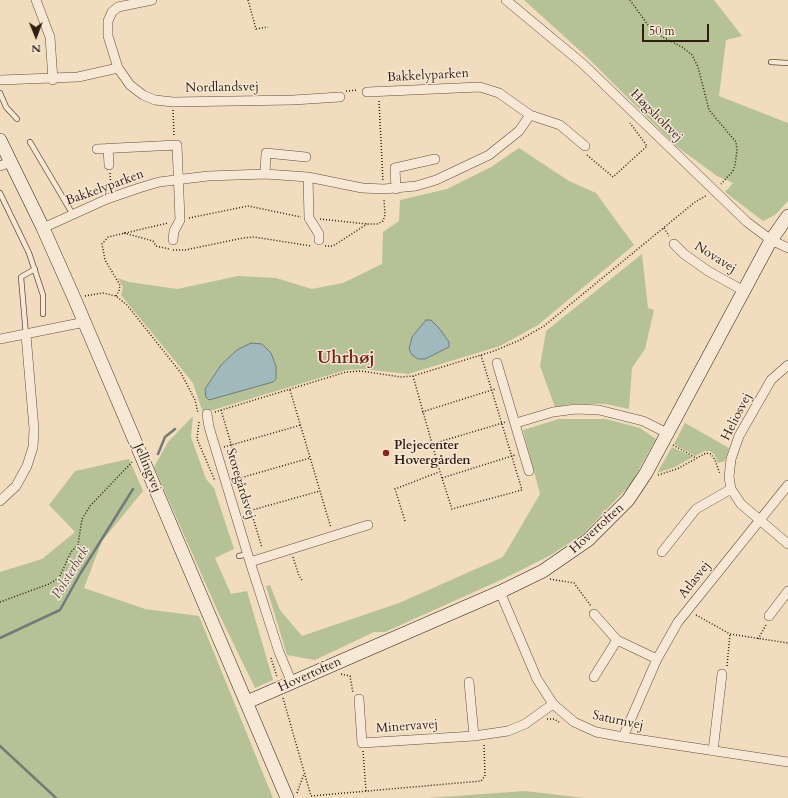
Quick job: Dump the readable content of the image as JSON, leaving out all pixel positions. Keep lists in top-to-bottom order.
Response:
{
  "streets": {
    "street": [
      "Bakkelyparken",
      "Nordlandsvej",
      "Høgsholtvej",
      "Novavej",
      "Heliosvej",
      "Jellingvej",
      "Storegårdsvej",
      "Hovertoften",
      "Atlasvej",
      "Saturnvej",
      "Minervavej"
    ]
  },
  "crossings": [
    ["Bakkelyparken", "Jellingvej"],
    ["Høgsholtvej", "Hovertoften"],
    ["Novavej", "Hovertoften"],
    ["Jellingvej", "Hovertoften"],
    ["Storegårdsvej", "Hovertoften"],
    ["Hovertoften", "Saturnvej"],
    ["Atlasvej", "Saturnvej"],
    ["Saturnvej", "Minervavej"]
  ],
  "districts": ["Uhrhøj"],
  "water": ["Polsterbæk"],
  "places": ["Plejecenter Hovergården"],
  "scale_bar": "50 m",
  "north": "bottom"
}
